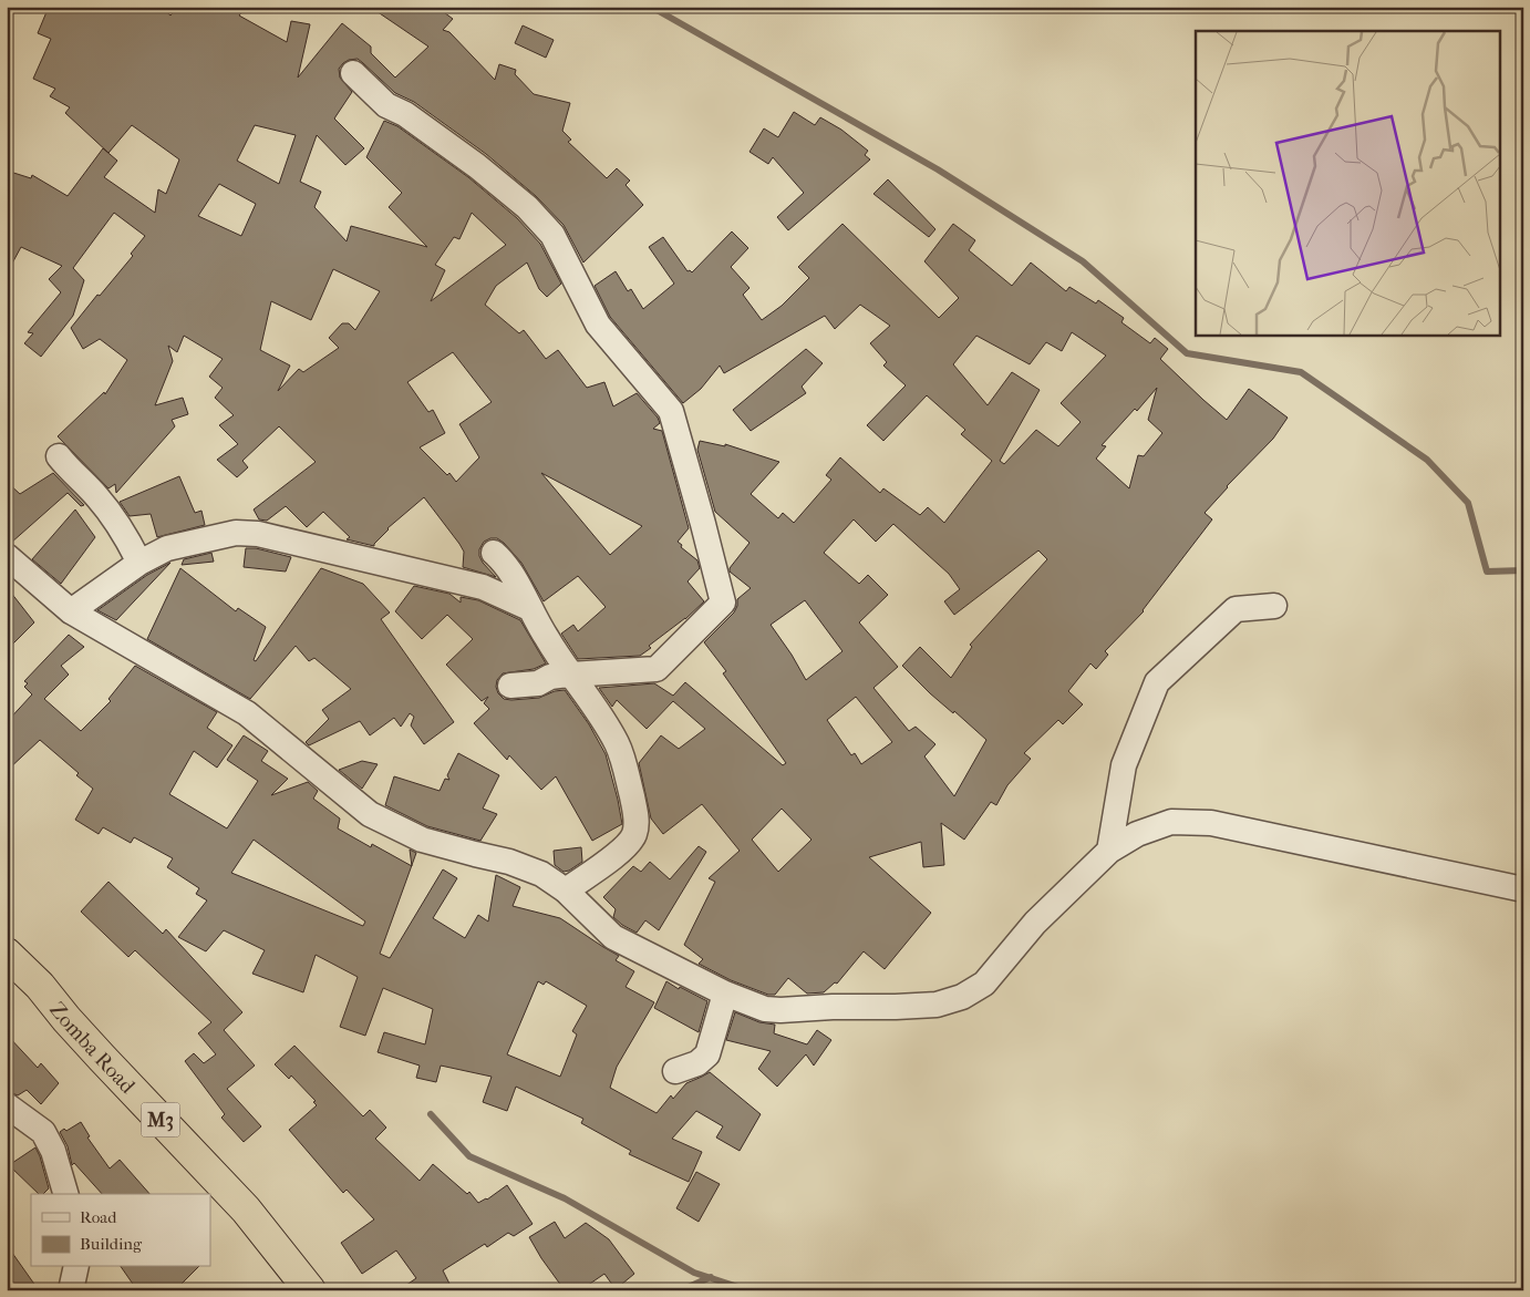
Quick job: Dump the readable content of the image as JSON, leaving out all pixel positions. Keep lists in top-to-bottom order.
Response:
{
  "streets": {
    "highway": ["Zomba Road", "M3"]
  },
  "legend": ["Road", "Building"]
}
